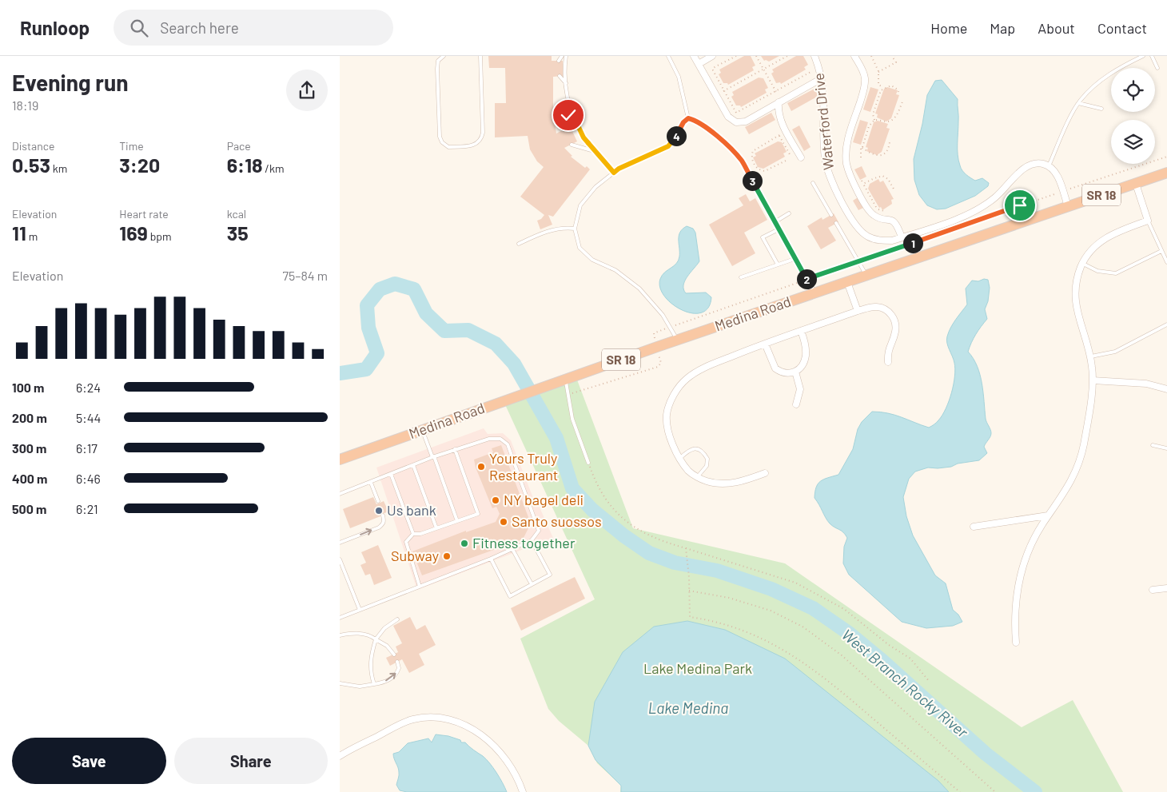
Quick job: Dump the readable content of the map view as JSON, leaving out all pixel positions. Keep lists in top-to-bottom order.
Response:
{
  "streets": {
    "highway": ["SR 18", "Medina Road"],
    "street": ["Waterford Drive"]
  },
  "water": ["West Branch Rocky River", "Lake Medina"],
  "parks": ["Lake Medina Park"],
  "places": [
    "Yours Truly Restaurant",
    "NY bagel deli",
    "Us bank",
    "Santo suossos",
    "Fitness together",
    "Subway"
  ],
  "page": {
    "header": "Runloop",
    "search": "Search here",
    "nav": [
      "Home",
      "Map",
      "About",
      "Contact"
    ],
    "heading": ["Evening run", "18:19"],
    "stats": [
      ["Distance", "0.53 km"],
      ["Time", "3:20"],
      ["Pace", "6:18 /km"],
      ["Elevation", "11 m"],
      ["Heart rate", "169 bpm"],
      ["kcal", "35"]
    ],
    "pins": [
      "4",
      "3",
      "1",
      "2"
    ],
    "chart": ["Elevation", "75–84 m"],
    "list": [
      {
        "name": "100 m",
        "note": "6:24"
      },
      {
        "name": "200 m",
        "note": "5:44"
      },
      {
        "name": "300 m",
        "note": "6:17"
      },
      {
        "name": "400 m",
        "note": "6:46"
      },
      {
        "name": "500 m",
        "note": "6:21"
      }
    ],
    "buttons": ["Save", "Share"]
  }
}
